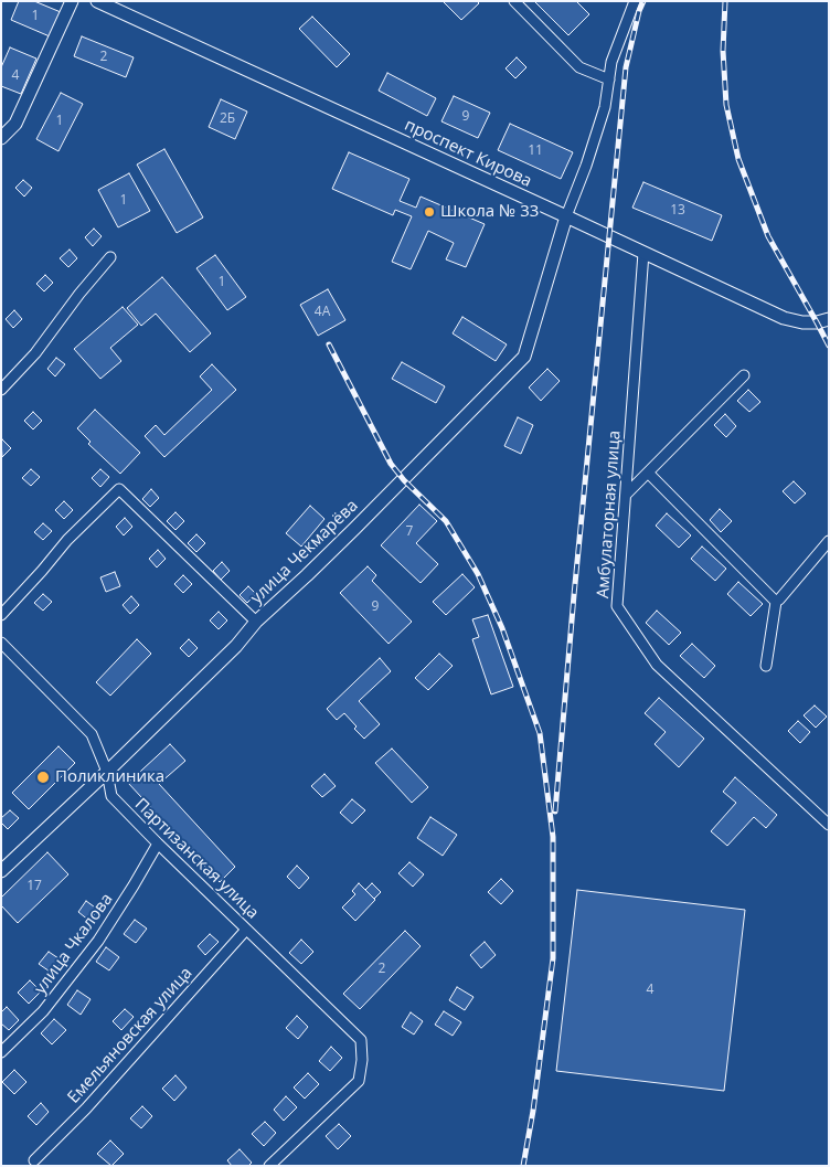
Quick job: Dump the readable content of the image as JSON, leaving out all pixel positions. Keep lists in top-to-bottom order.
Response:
{
  "streets": {
    "street": [
      "проспект Кирова",
      "Амбулаторная улица",
      "улица Чекмарёва",
      "Партизанская улица",
      "улица Чкалова",
      "Емельяновская улица"
    ]
  },
  "crossings": [
    ["проспект Кирова", "Амбулаторная улица"],
    ["проспект Кирова", "улица Чекмарёва"],
    ["улица Чекмарёва", "Партизанская улица"],
    ["Партизанская улица", "улица Чкалова"],
    ["Партизанская улица", "Емельяновская улица"]
  ],
  "places": ["Школа № 33", "Поликлиника"],
  "house_numbers": [
    "1",
    "2",
    "4",
    "9",
    "2Б",
    "1",
    "11",
    "1",
    "13",
    "1",
    "4А",
    "7",
    "9",
    "17",
    "2",
    "4"
  ]
}
